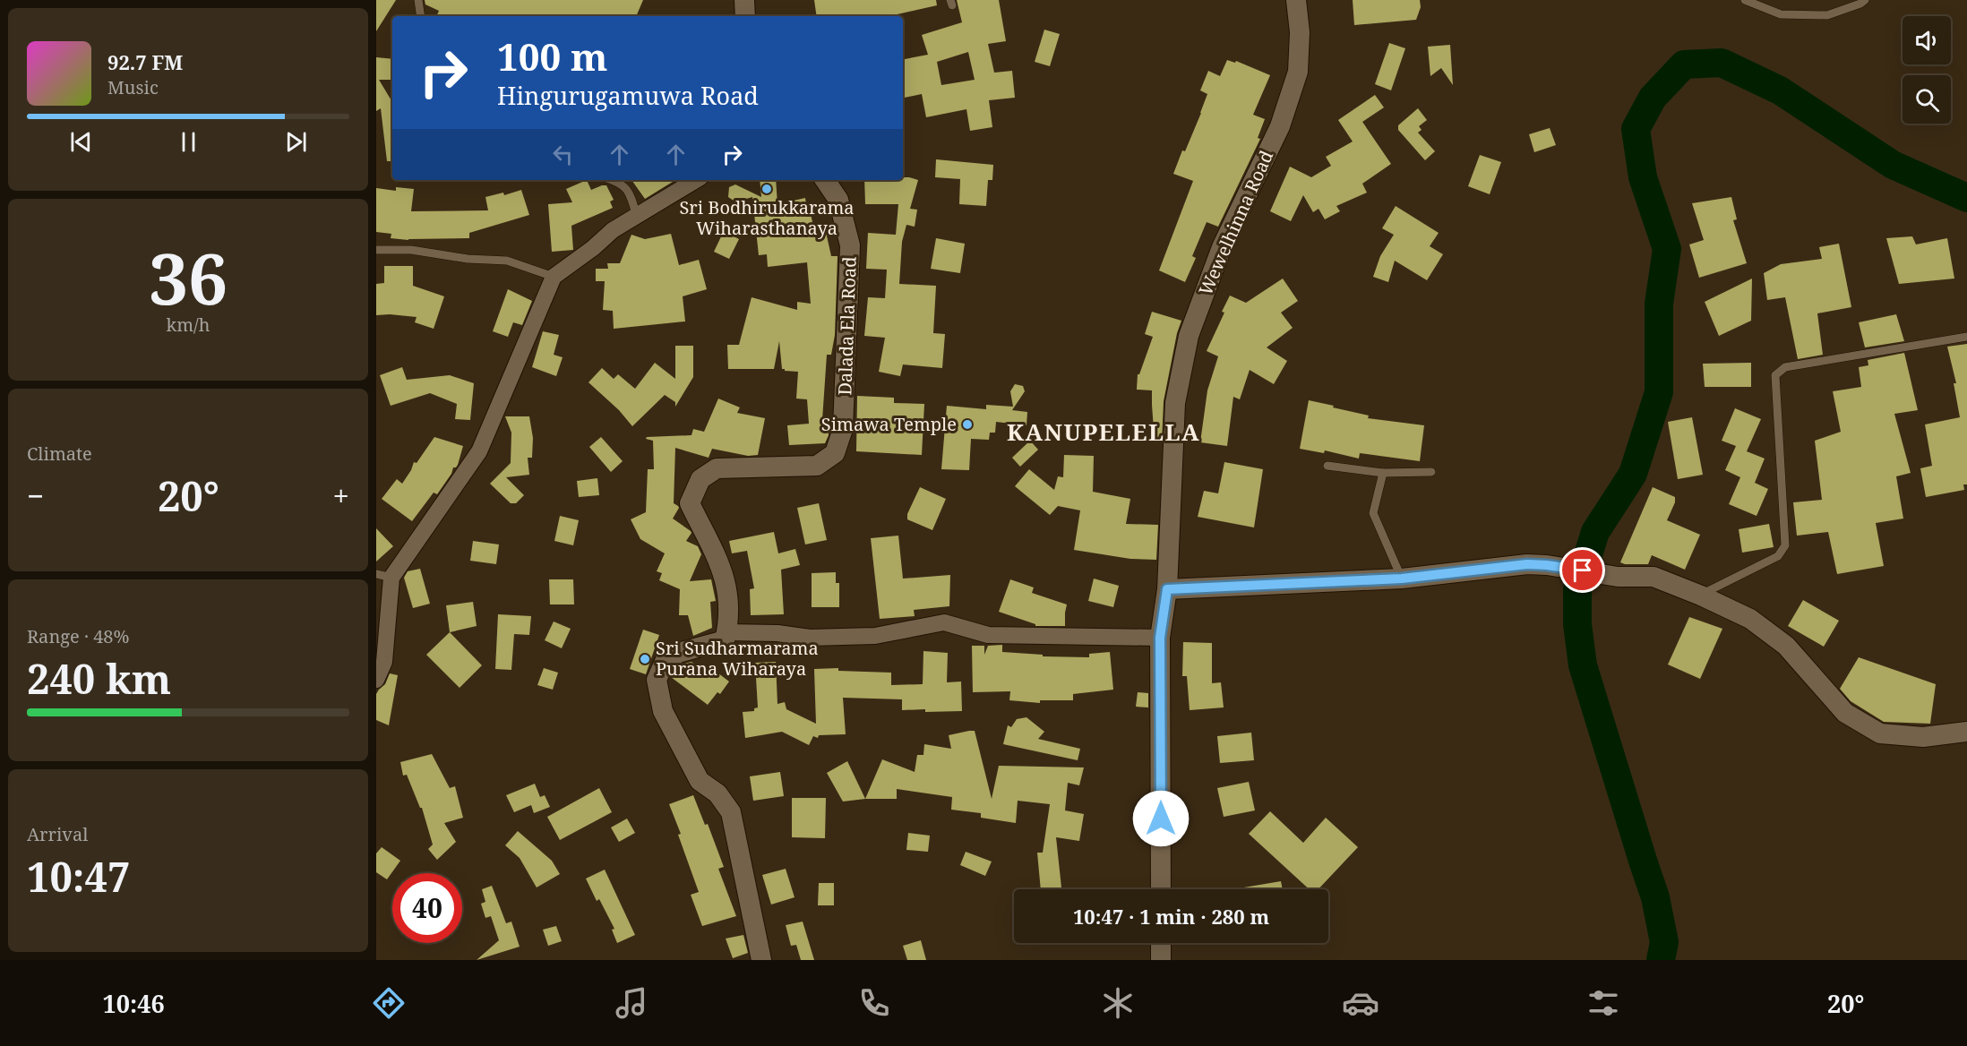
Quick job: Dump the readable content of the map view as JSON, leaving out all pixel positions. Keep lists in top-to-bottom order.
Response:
{
  "streets": {
    "street": ["Wewelhinna Road", "Dalada Ela Road"]
  },
  "districts": ["KANUPELELLA"],
  "places": ["Sri Bodhirukkarama Wiharasthanaya", "Simawa Temple", "Sri Sudharmarama Purana Wiharaya"],
  "page": {
    "turn": ["100 m", "Hingurugamuwa Road"],
    "song": ["92.7 FM", "Music"],
    "tile": [
      ["36", "km/h"],
      "Climate",
      ["Range · 48%", "240 km"],
      ["Arrival", "10:47"]
    ],
    "heat": ["−", "20°", "+"],
    "limit": "40",
    "trip": "10:47 · 1 min · 280 m",
    "tabs": ["10:46", "20°"]
  }
}
